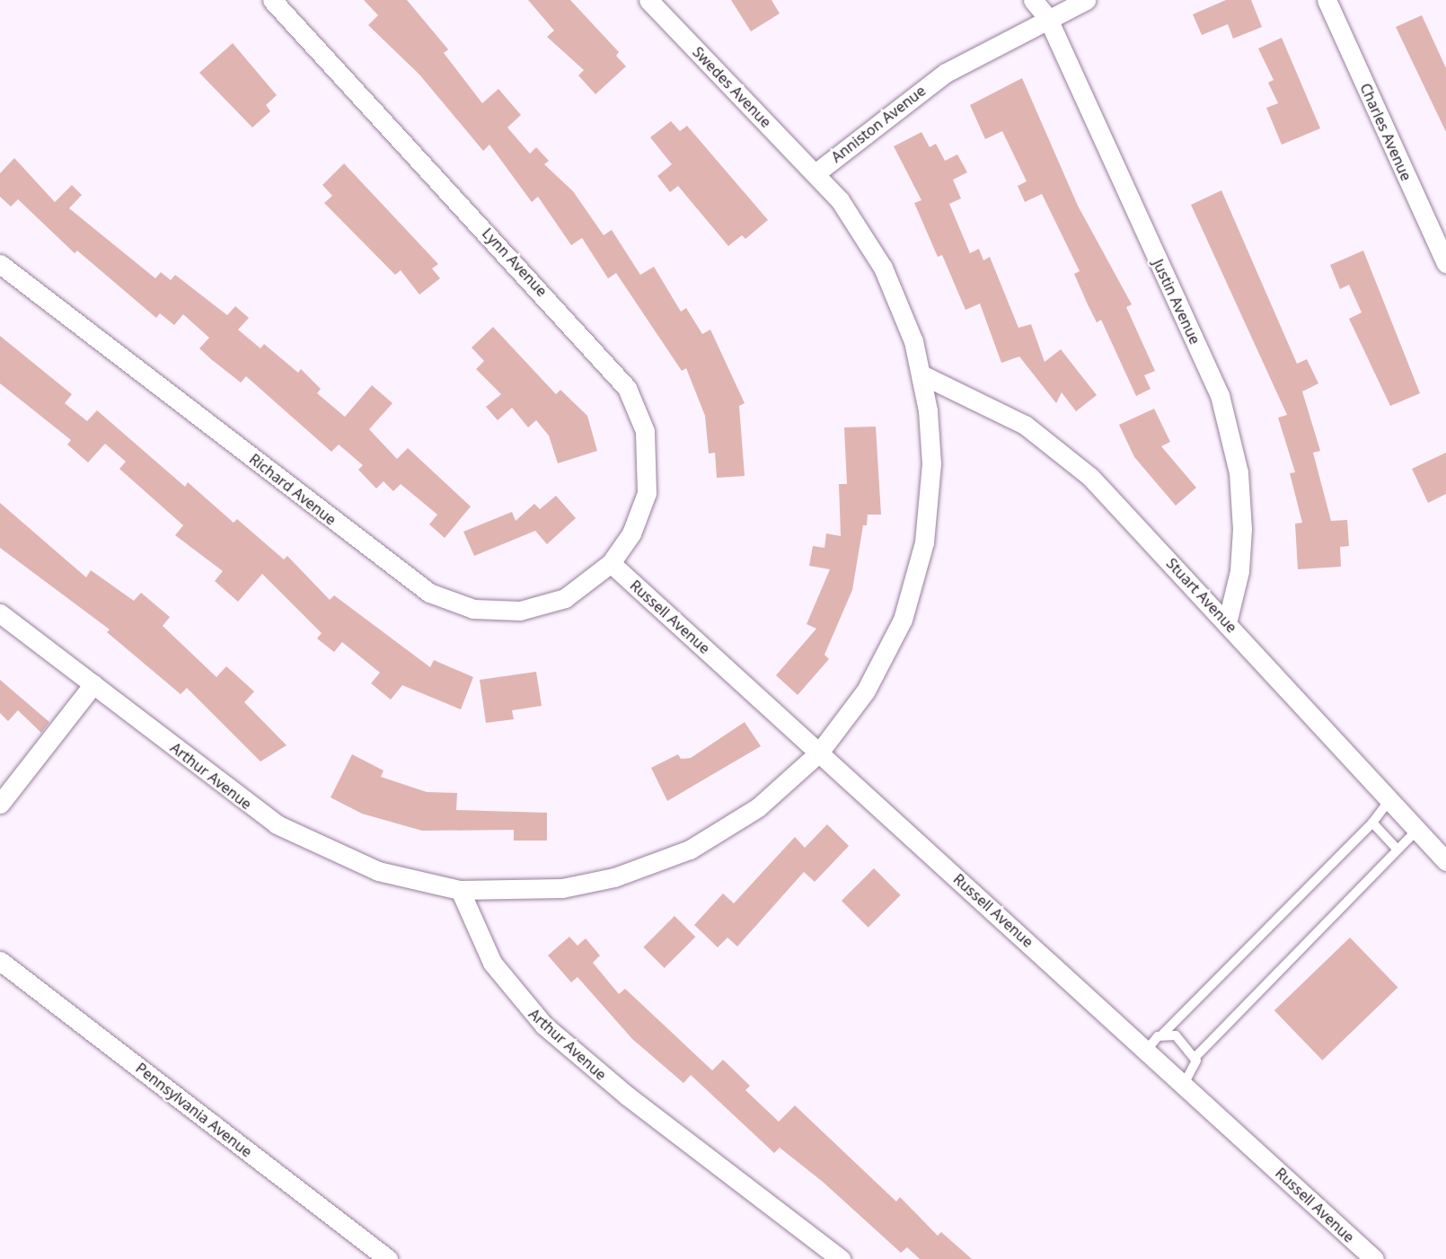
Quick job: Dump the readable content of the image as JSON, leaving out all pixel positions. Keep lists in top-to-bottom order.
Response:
{
  "streets": {
    "street": [
      "Swedes Avenue",
      "Anniston Avenue",
      "Charles Avenue",
      "Lynn Avenue",
      "Justin Avenue",
      "Richard Avenue",
      "Stuart Avenue",
      "Russell Avenue",
      "Arthur Avenue",
      "Pennsylvania Avenue"
    ]
  },
  "crossings": [
    ["Swedes Avenue", "Anniston Avenue"],
    ["Anniston Avenue", "Justin Avenue"],
    ["Lynn Avenue", "Richard Avenue"],
    ["Lynn Avenue", "Russell Avenue"],
    ["Justin Avenue", "Stuart Avenue"],
    ["Richard Avenue", "Russell Avenue"]
  ]
}
